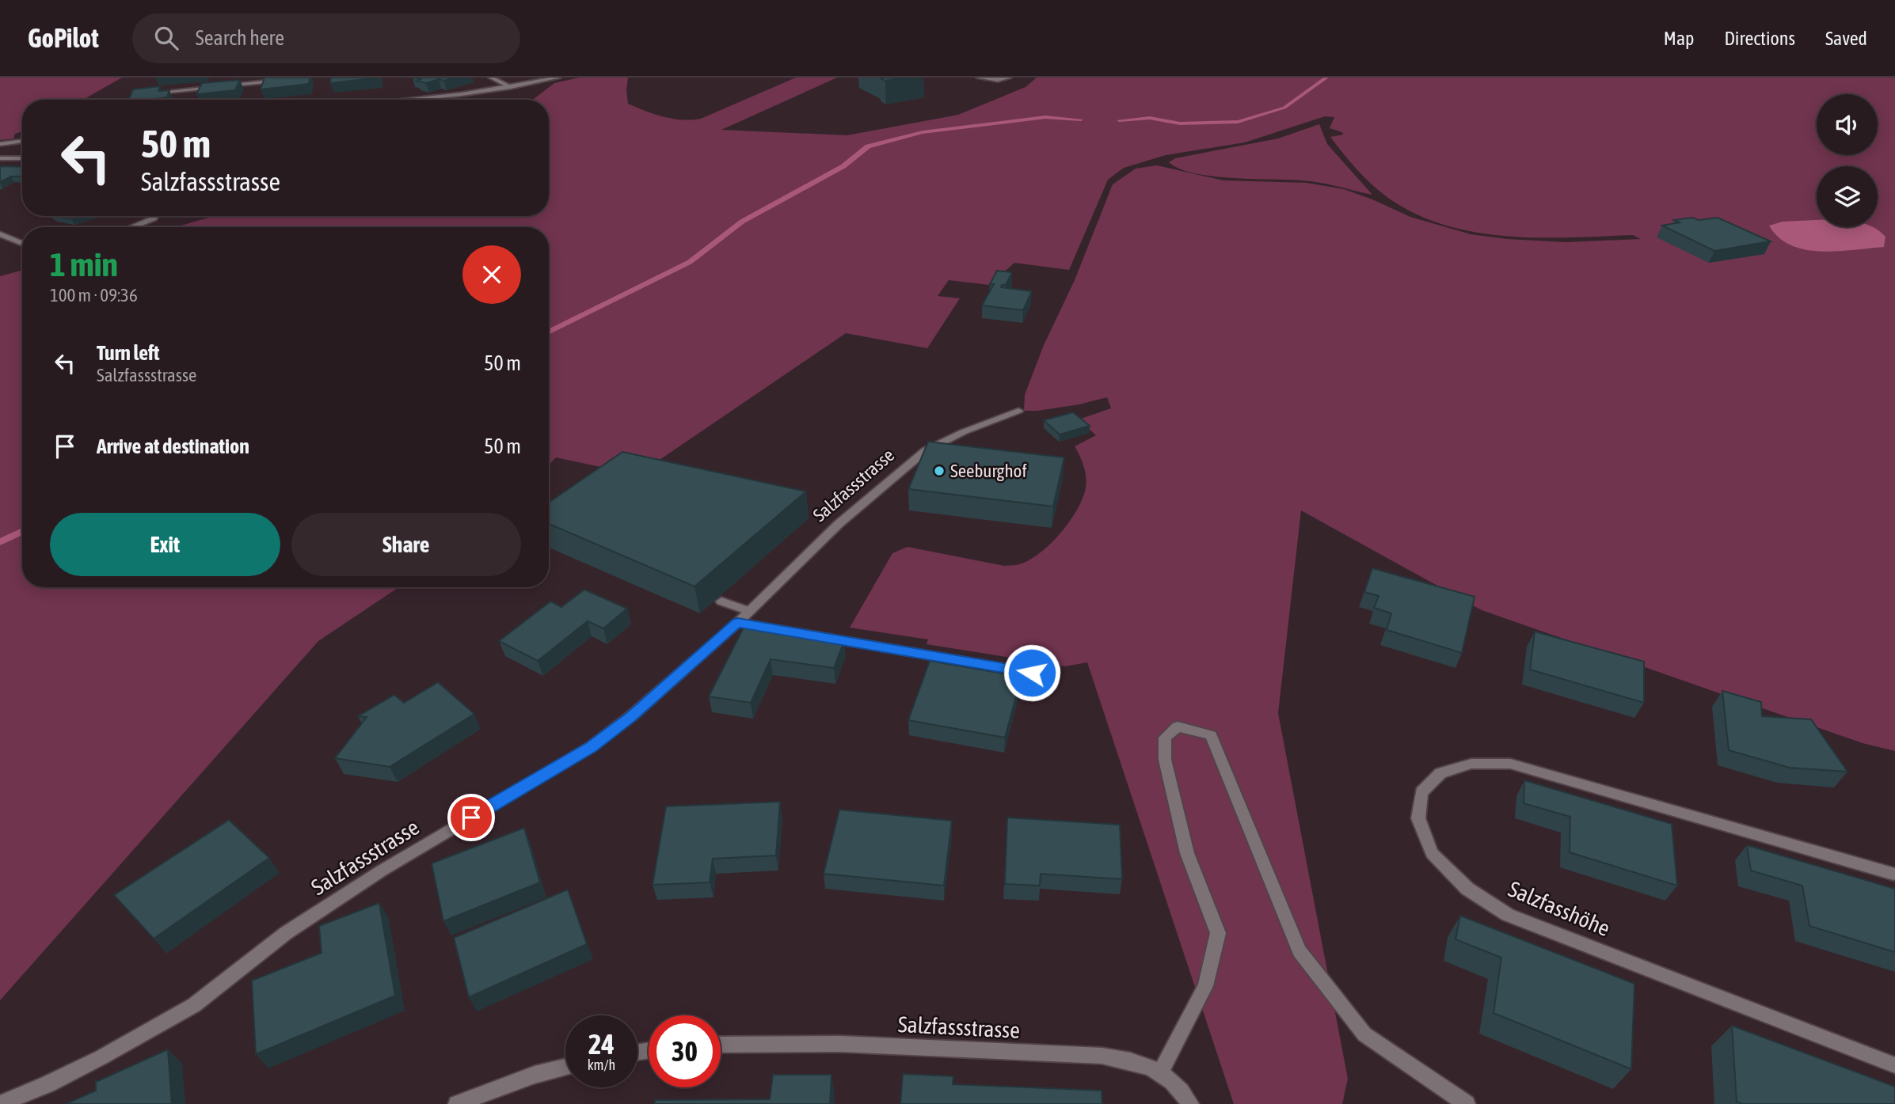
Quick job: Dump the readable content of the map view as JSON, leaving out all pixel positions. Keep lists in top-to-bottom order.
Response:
{
  "streets": {
    "street": ["Salzfassstrasse", "Salzfasshöhe"]
  },
  "places": ["Seeburghof"],
  "page": {
    "header": "GoPilot",
    "search": "Search here",
    "nav": ["Map", "Directions", "Saved"],
    "turn": ["50 m", "Salzfassstrasse"],
    "heading": ["1 min", "100 m · 09:36"],
    "list": [
      {
        "name": "Turn left",
        "note": "Salzfassstrasse",
        "value": "50 m"
      },
      {
        "name": "Arrive at destination",
        "value": "50 m"
      }
    ],
    "buttons": ["Exit", "Share"],
    "speed": "24 km/h",
    "limit": "30"
  }
}
